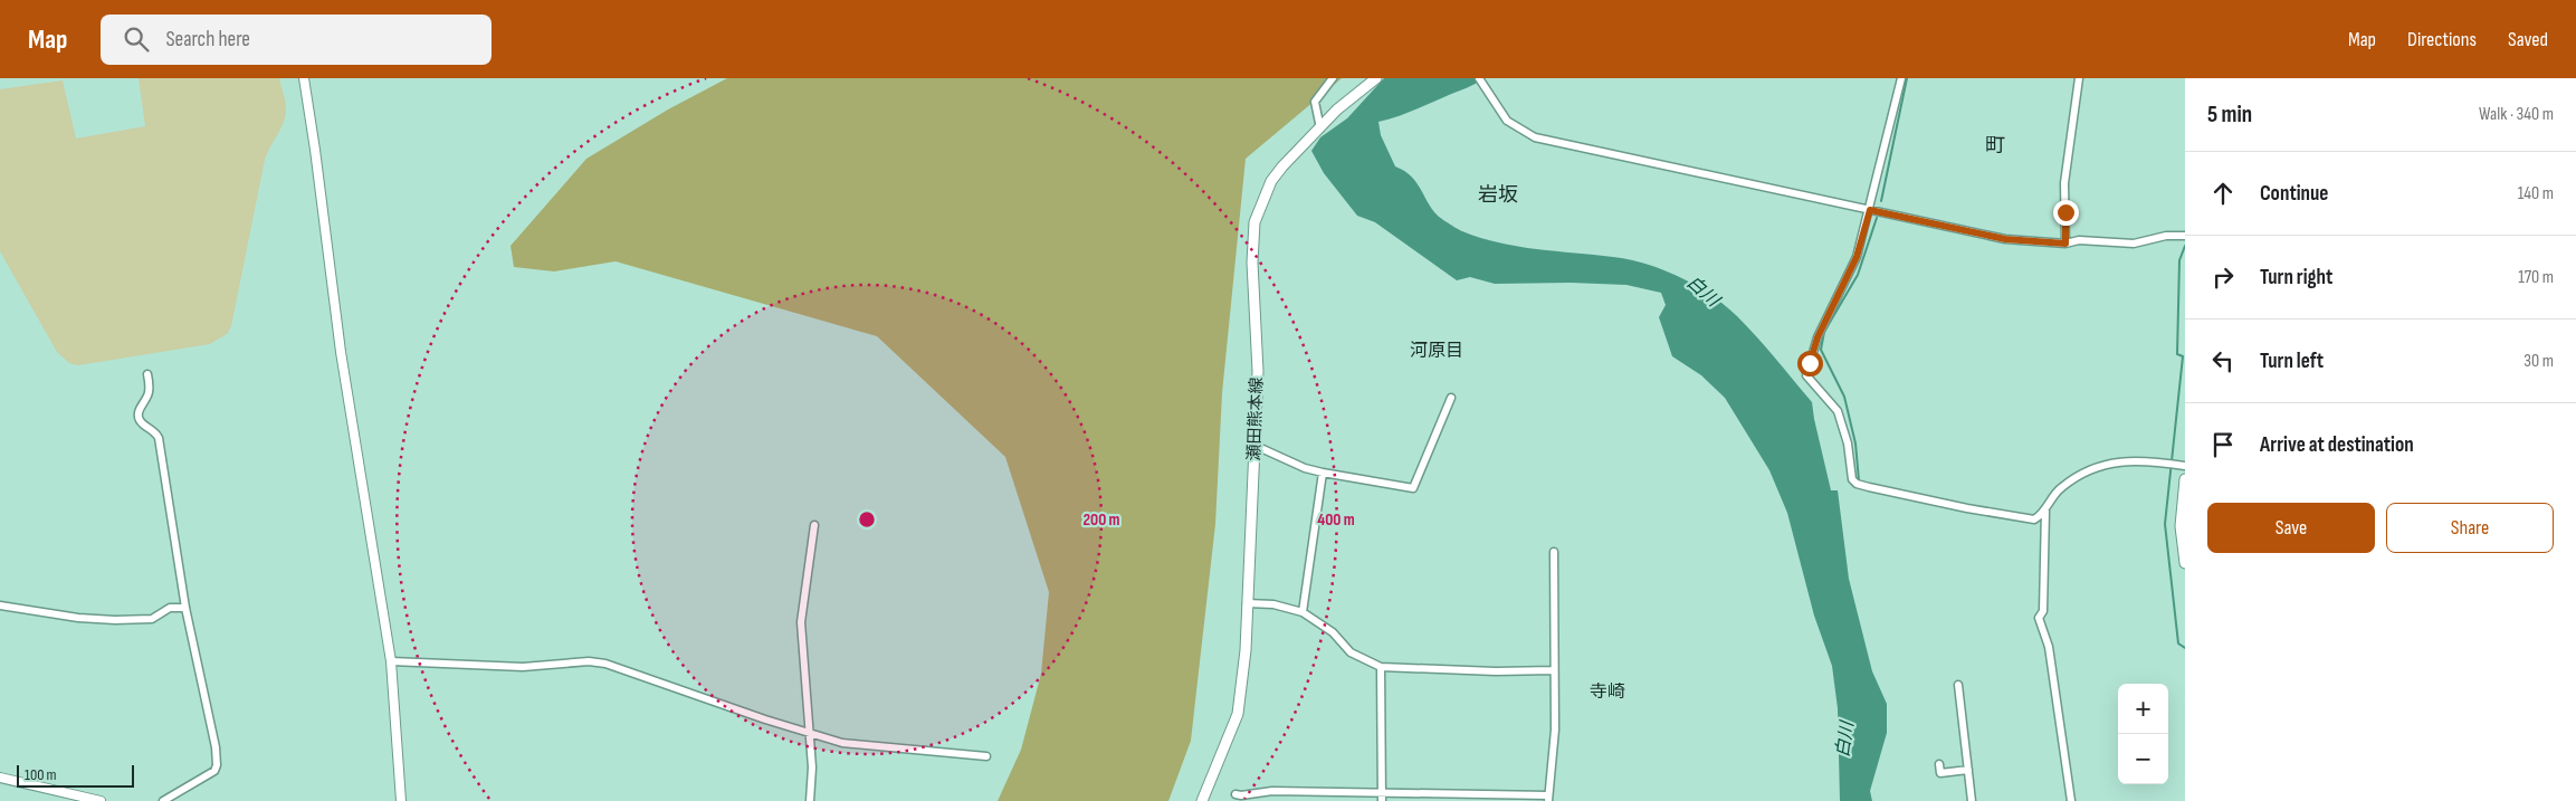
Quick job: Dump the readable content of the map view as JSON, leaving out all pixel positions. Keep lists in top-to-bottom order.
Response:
{
  "streets": {
    "main road": ["瀬田熊本線"]
  },
  "districts": [
    "町",
    "岩坂",
    "河原目",
    "寺崎"
  ],
  "water": ["白川"],
  "scale_bar": "100 m",
  "page": {
    "header": "Map",
    "search": "Search here",
    "nav": ["Map", "Directions", "Saved"],
    "heading": ["5 min", "Walk · 340 m"],
    "list": [
      ["Continue", "140 m"],
      ["Turn right", "170 m"],
      ["Turn left", "30 m"],
      "Arrive at destination"
    ],
    "buttons": ["Save", "Share"],
    "map_buttons": ["+", "−"],
    "scale": "100 m"
  },
  "rings": ["200 m", "400 m"]
}
